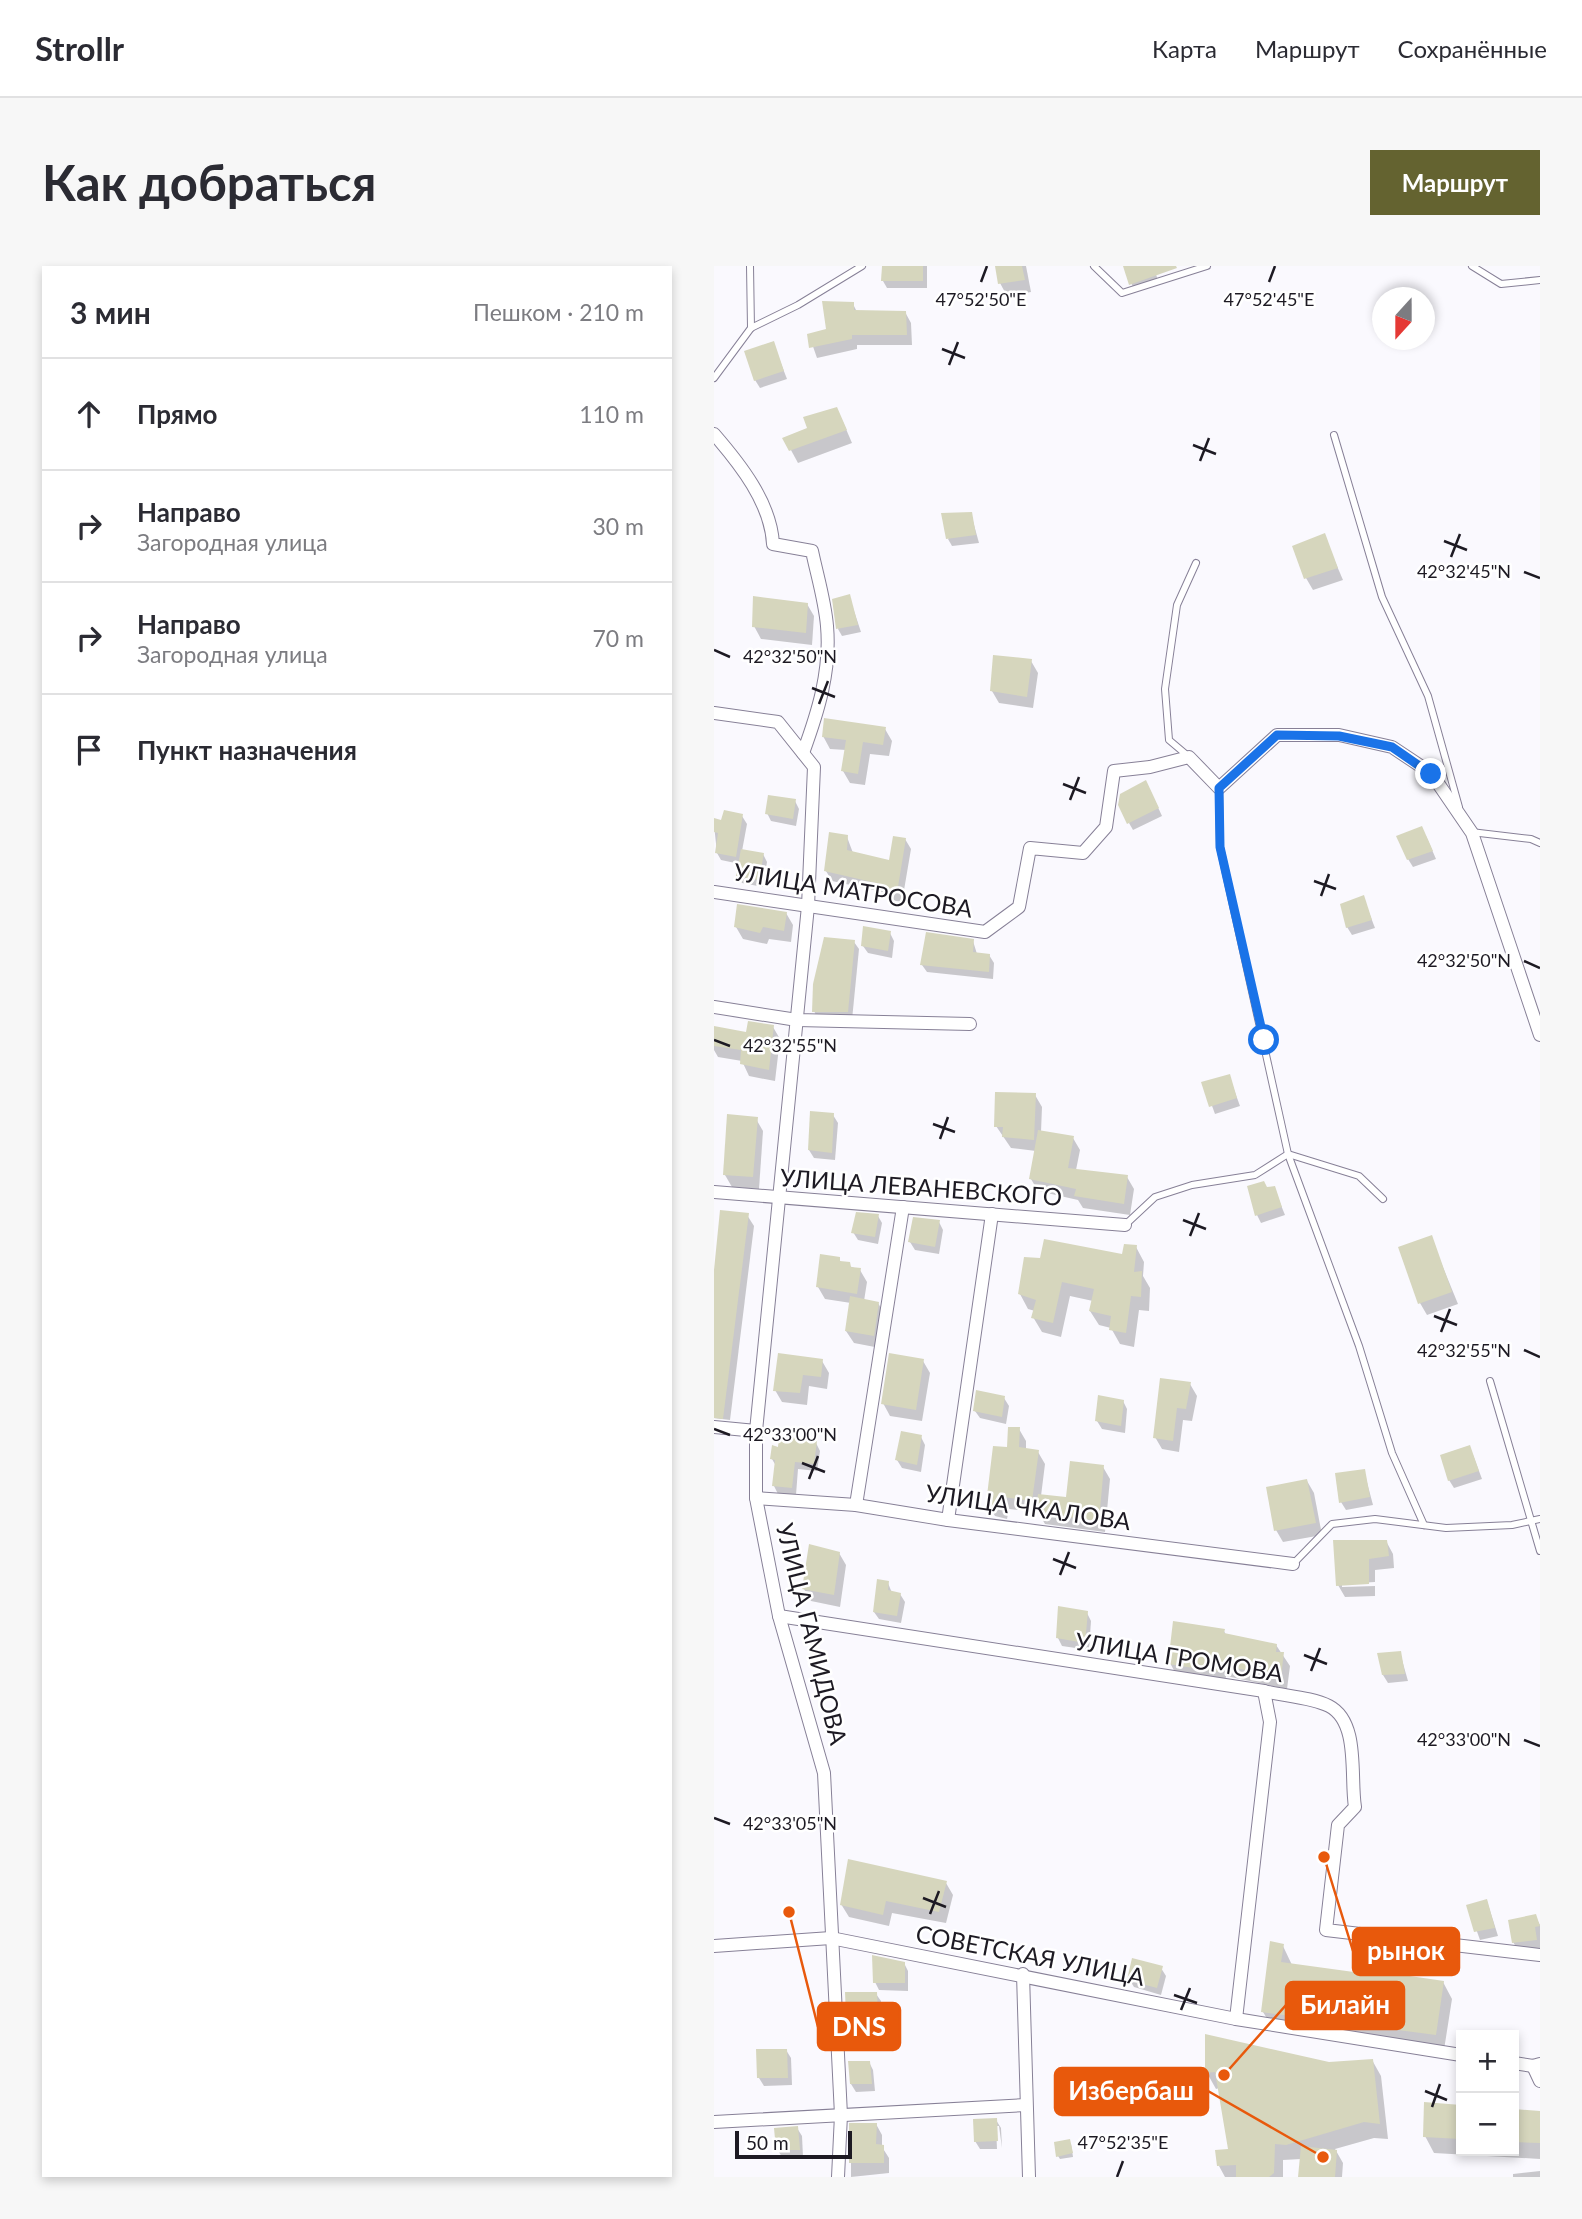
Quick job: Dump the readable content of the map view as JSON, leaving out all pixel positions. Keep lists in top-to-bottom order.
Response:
{
  "streets": {
    "street": [
      "УЛИЦА МАТРОСОВА",
      "УЛИЦА ЛЕВАНЕВСКОГО",
      "УЛИЦА ЧКАЛОВА",
      "УЛИЦА ГАМИДОВА",
      "УЛИЦА ГРОМОВА",
      "СОВЕТСКАЯ УЛИЦА"
    ]
  },
  "crossings": [
    ["УЛИЦА МАТРОСОВА", "УЛИЦА ГАМИДОВА"],
    ["УЛИЦА ЛЕВАНЕВСКОГО", "УЛИЦА ГАМИДОВА"],
    ["УЛИЦА ЧКАЛОВА", "УЛИЦА ГАМИДОВА"],
    ["УЛИЦА ГАМИДОВА", "УЛИЦА ГРОМОВА"],
    ["УЛИЦА ГАМИДОВА", "СОВЕТСКАЯ УЛИЦА"]
  ],
  "places": [
    "рынок",
    "DNS",
    "Билайн",
    "Избербаш"
  ],
  "scale_bar": "50 m",
  "north": "bottom",
  "page": {
    "header": "Strollr",
    "nav": ["Карта", "Маршрут", "Сохранённые"],
    "buttons": "Маршрут",
    "title": "Как добраться",
    "heading": ["3 мин", "Пешком · 210 m"],
    "list": [
      ["Прямо", "110 m"],
      ["Направо", "Загородная улица", "30 m"],
      ["Направо", "Загородная улица", "70 m"],
      "Пункт назначения"
    ],
    "map_buttons": ["+", "−"],
    "scale": "50 m"
  },
  "coordinates": [
    "47°52'50\"E",
    "47°52'45\"E",
    "42°32'45\"N",
    "42°32'50\"N",
    "42°32'55\"N",
    "42°33'00\"N",
    "42°33'05\"N",
    "47°52'35\"E"
  ]
}
